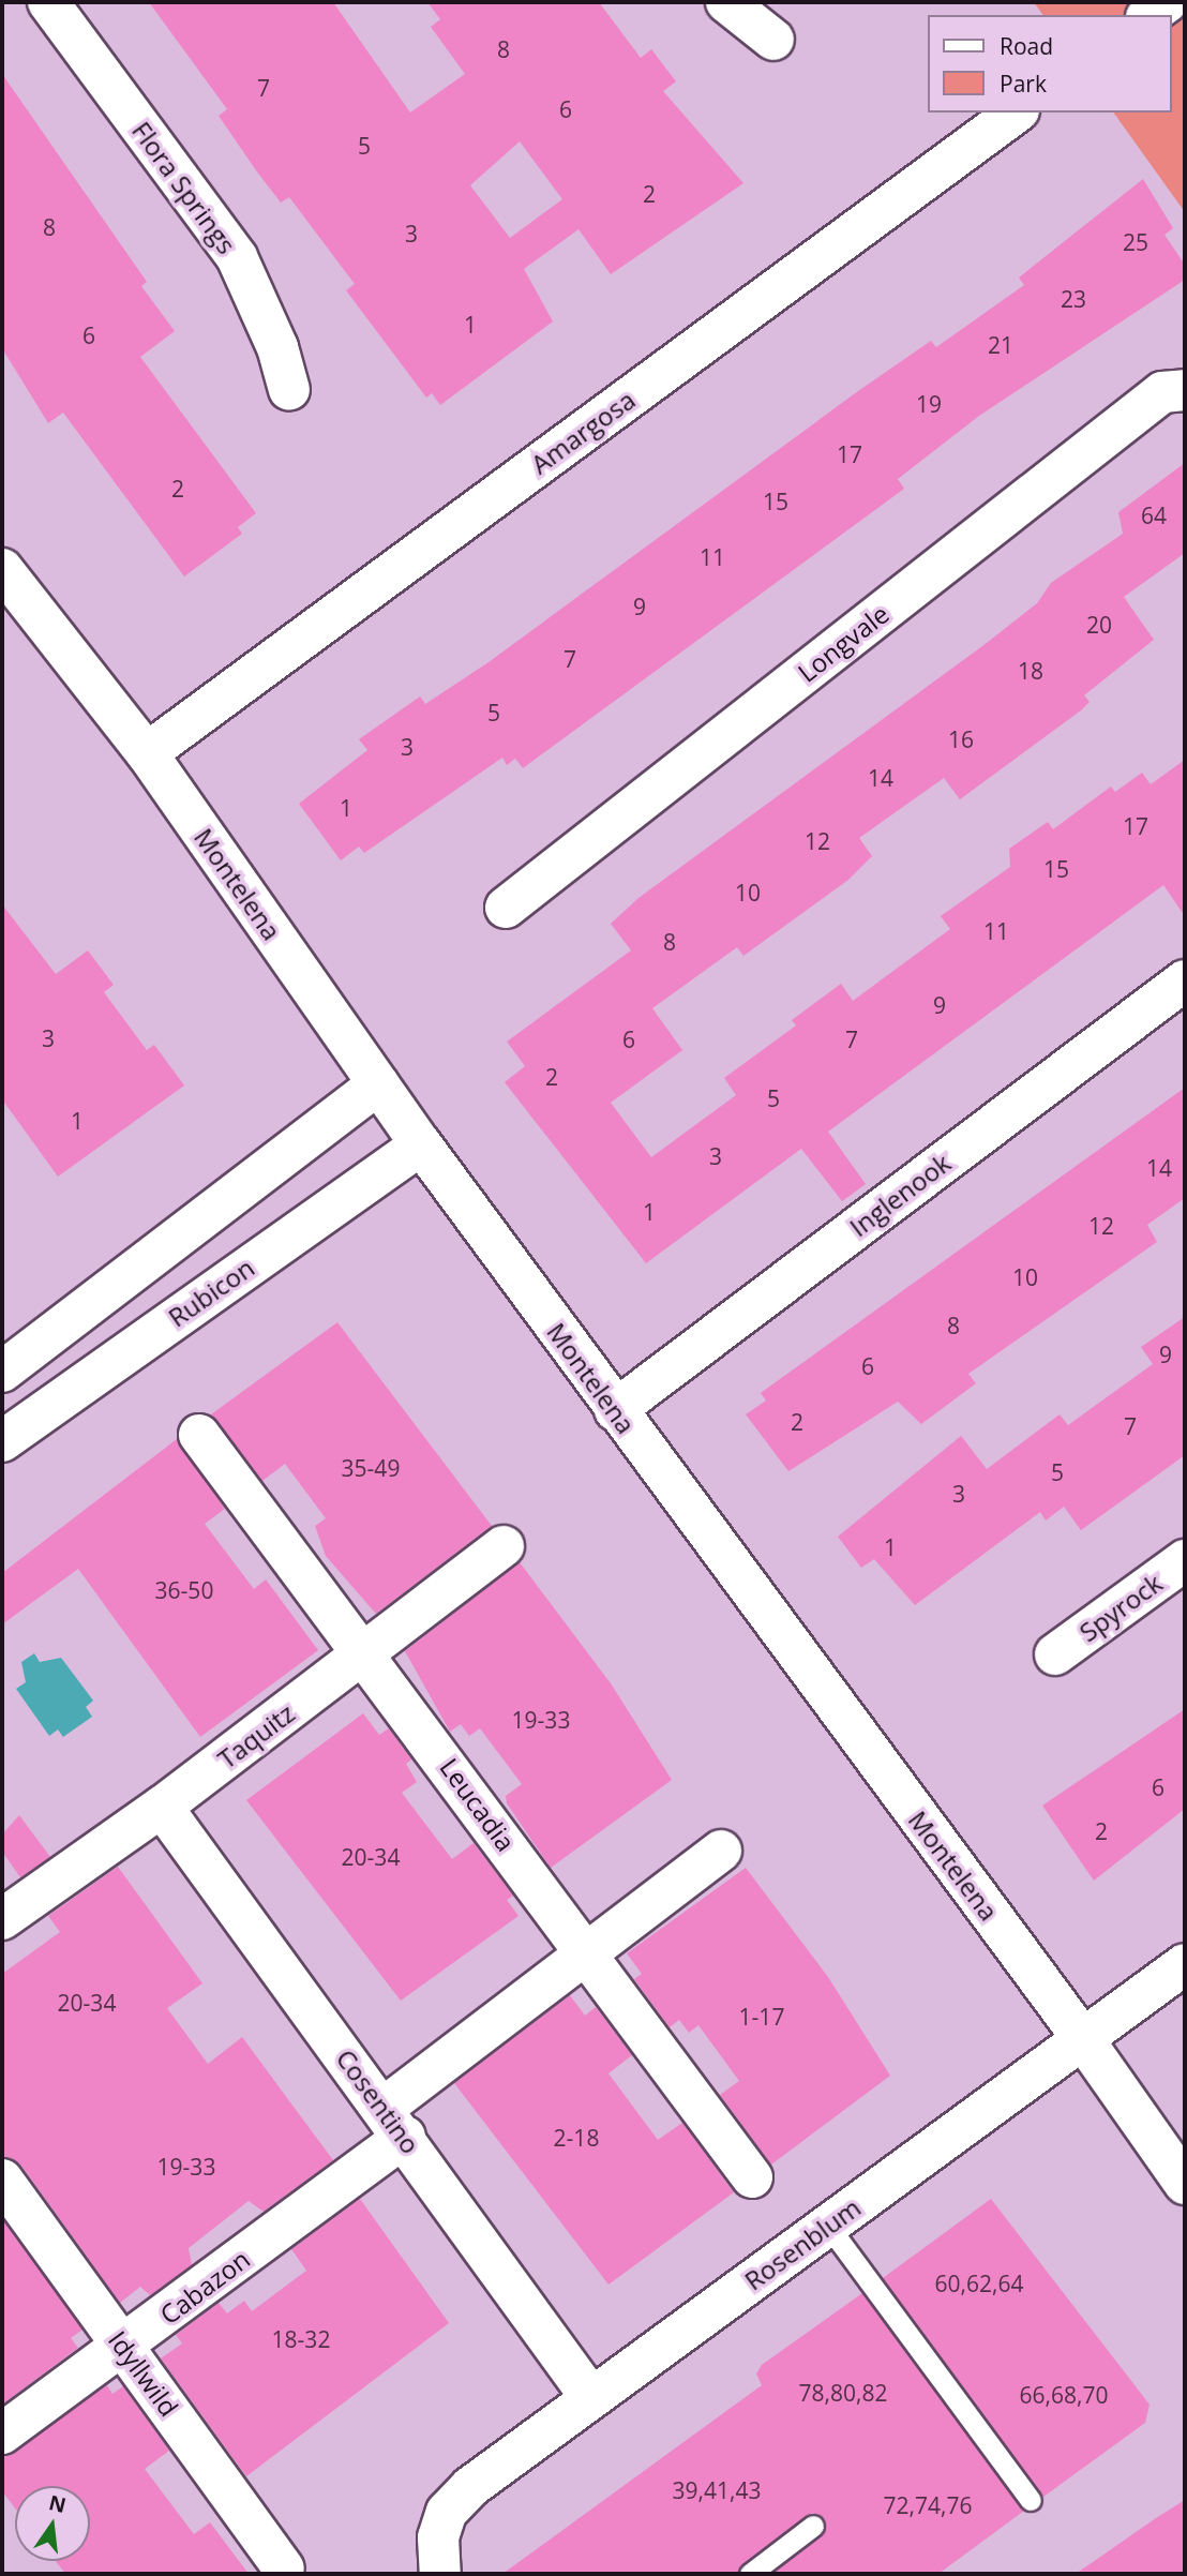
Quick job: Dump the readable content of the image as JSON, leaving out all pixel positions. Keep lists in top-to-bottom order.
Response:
{
  "streets": {
    "street": [
      "Flora Springs",
      "Amargosa",
      "Longvale",
      "Montelena",
      "Inglenook",
      "Rubicon",
      "Spyrock",
      "Taquitz",
      "Leucadia",
      "Cosentino",
      "Rosenblum",
      "Cabazon",
      "Idyllwild"
    ]
  },
  "crossings": [
    ["Amargosa", "Montelena"],
    ["Montelena", "Inglenook"],
    ["Montelena", "Rubicon"],
    ["Montelena", "Rosenblum"],
    ["Taquitz", "Leucadia"],
    ["Taquitz", "Cosentino"],
    ["Leucadia", "Cabazon"],
    ["Cosentino", "Rosenblum"],
    ["Cosentino", "Cabazon"],
    ["Cabazon", "Idyllwild"]
  ],
  "house_numbers": [
    "8",
    "7",
    "6",
    "5",
    "2",
    "8",
    "3",
    "25",
    "23",
    "1",
    "6",
    "21",
    "19",
    "17",
    "2",
    "15",
    "64",
    "11",
    "9",
    "20",
    "7",
    "18",
    "5",
    "16",
    "3",
    "14",
    "1",
    "17",
    "12",
    "15",
    "10",
    "11",
    "8",
    "9",
    "3",
    "6",
    "7",
    "2",
    "5",
    "1",
    "3",
    "14",
    "1",
    "12",
    "10",
    "8",
    "9",
    "6",
    "2",
    "7",
    "35-49",
    "5",
    "3",
    "1",
    "36-50",
    "19-33",
    "6",
    "2",
    "20-34",
    "20-34",
    "1-17",
    "2-18",
    "19-33",
    "60,62,64",
    "18-32",
    "78,80,82",
    "66,68,70",
    "39,41,43",
    "72,74,76"
  ],
  "legend": ["Road", "Park"],
  "north": "top"
}
